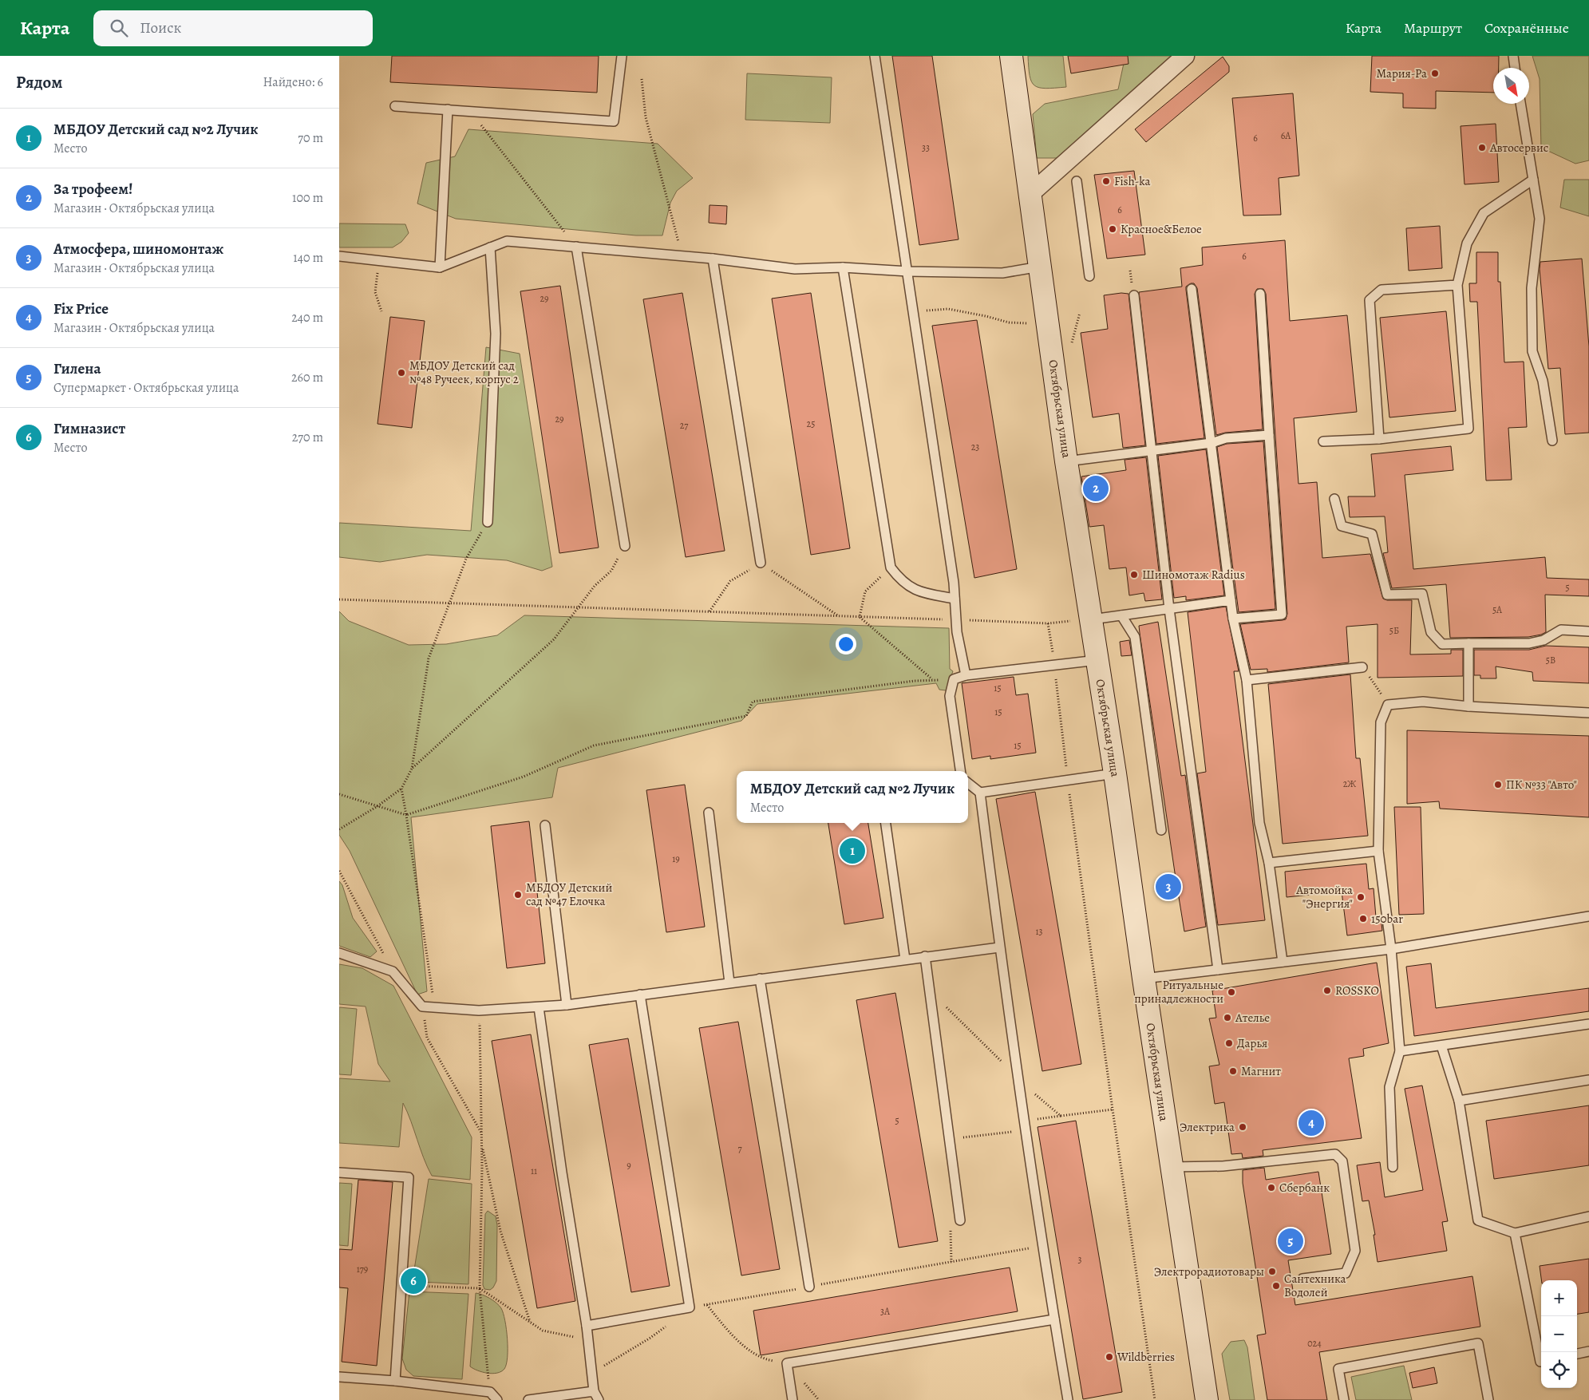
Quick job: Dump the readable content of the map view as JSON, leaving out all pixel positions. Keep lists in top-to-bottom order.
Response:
{
  "streets": {
    "main road": ["Октябрьская улица"]
  },
  "places": [
    "Мария-Ра",
    "Автосервис",
    "Fish-ka",
    "Красное&Белое",
    "МБДОУ Детский сад №48 Ручеек, корпус 2",
    "Шиномотаж Radius",
    "ПК №33 \"Авто\"",
    "МБДОУ Детский сад №47 Елочка",
    "Автомойка \"Энергия\"",
    "150bar",
    "ROSSKO",
    "Ритуальные принадлежности",
    "Ателье",
    "Дарья",
    "Магнит",
    "Электрика",
    "Сбербанк",
    "Электрорадиотовары",
    "Сантехника Водолей",
    "Wildberries"
  ],
  "house_numbers": [
    "6А",
    "6",
    "33",
    "6",
    "6",
    "29",
    "29",
    "25",
    "27",
    "23",
    "5",
    "5А",
    "5Б",
    "5В",
    "15",
    "15",
    "15",
    "2Ж",
    "19",
    "13",
    "5",
    "7",
    "9",
    "11",
    "3",
    "179",
    "3А",
    "024"
  ],
  "north": "bottom right",
  "page": {
    "header": "Карта",
    "search": "Поиск",
    "nav": ["Карта", "Маршрут", "Сохранённые"],
    "heading": ["Рядом", "Найдено: 6"],
    "list": [
      {
        "mark": "1",
        "name": "МБДОУ Детский сад №2 Лучик",
        "note": "Место",
        "value": "70 m"
      },
      {
        "mark": "2",
        "name": "За трофеем!",
        "note": "Магазин · Октябрьская улица",
        "value": "100 m"
      },
      {
        "mark": "3",
        "name": "Атмосфера, шиномонтаж",
        "note": "Магазин · Октябрьская улица",
        "value": "140 m"
      },
      {
        "mark": "4",
        "name": "Fix Price",
        "note": "Магазин · Октябрьская улица",
        "value": "240 m"
      },
      {
        "mark": "5",
        "name": "Гилена",
        "note": "Супермаркет · Октябрьская улица",
        "value": "260 m"
      },
      {
        "mark": "6",
        "name": "Гимназист",
        "note": "Место",
        "value": "270 m"
      }
    ],
    "pins": [
      "2",
      "1",
      "3",
      "4",
      "5",
      "6"
    ],
    "popup": ["МБДОУ Детский сад №2 Лучик", "Место"],
    "map_buttons": ["+", "−"]
  }
}
